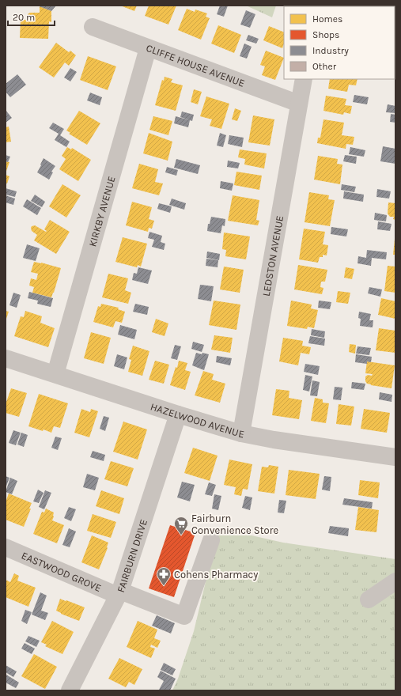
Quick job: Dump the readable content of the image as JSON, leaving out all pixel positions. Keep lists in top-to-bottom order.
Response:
{
  "streets": {
    "street": [
      "CLIFFE HOUSE AVENUE",
      "KIRKBY AVENUE",
      "LEDSTON AVENUE",
      "HAZELWOOD AVENUE",
      "FAIRBURN DRIVE",
      "EASTWOOD GROVE"
    ]
  },
  "crossings": [
    ["CLIFFE HOUSE AVENUE", "KIRKBY AVENUE"],
    ["CLIFFE HOUSE AVENUE", "LEDSTON AVENUE"],
    ["KIRKBY AVENUE", "HAZELWOOD AVENUE"],
    ["LEDSTON AVENUE", "HAZELWOOD AVENUE"],
    ["HAZELWOOD AVENUE", "FAIRBURN DRIVE"],
    ["FAIRBURN DRIVE", "EASTWOOD GROVE"]
  ],
  "places": {
    "supermarket": ["Fairburn Convenience Store"],
    "pharmacy": ["Cohens Pharmacy"]
  },
  "legend": [
    "Homes",
    "Shops",
    "Industry",
    "Other"
  ],
  "scale_bar": "20 m"
}
